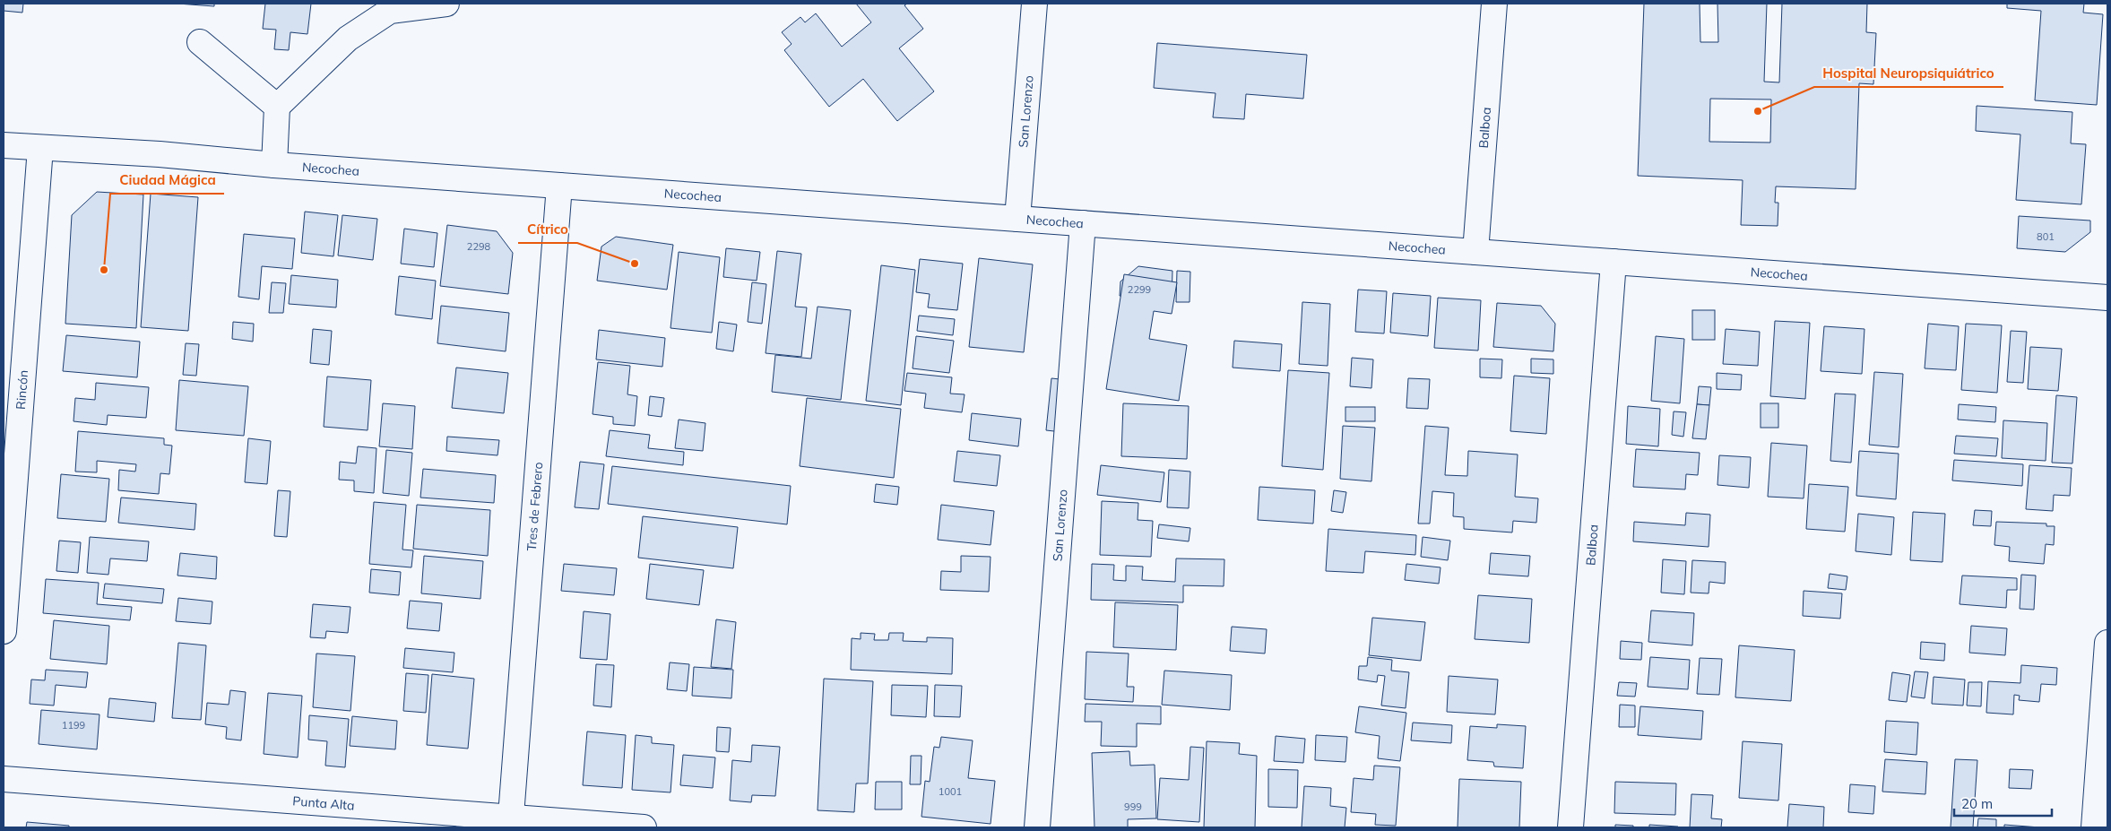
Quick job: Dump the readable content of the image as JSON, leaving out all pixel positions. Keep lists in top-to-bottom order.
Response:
{
  "streets": {
    "street": [
      "San Lorenzo",
      "Balboa",
      "Necochea",
      "Rincón",
      "Tres de Febrero",
      "Punta Alta"
    ]
  },
  "crossings": [
    ["San Lorenzo", "Necochea"],
    ["Balboa", "Necochea"],
    ["Necochea", "Rincón"],
    ["Necochea", "Tres de Febrero"],
    ["Tres de Febrero", "Punta Alta"]
  ],
  "places": ["Hospital Neuropsiquiátrico", "Cítrico", "Ciudad Mágica"],
  "house_numbers": [
    "801",
    "2298",
    "2299",
    "1199",
    "1001",
    "999"
  ],
  "scale_bar": "20 m"
}
